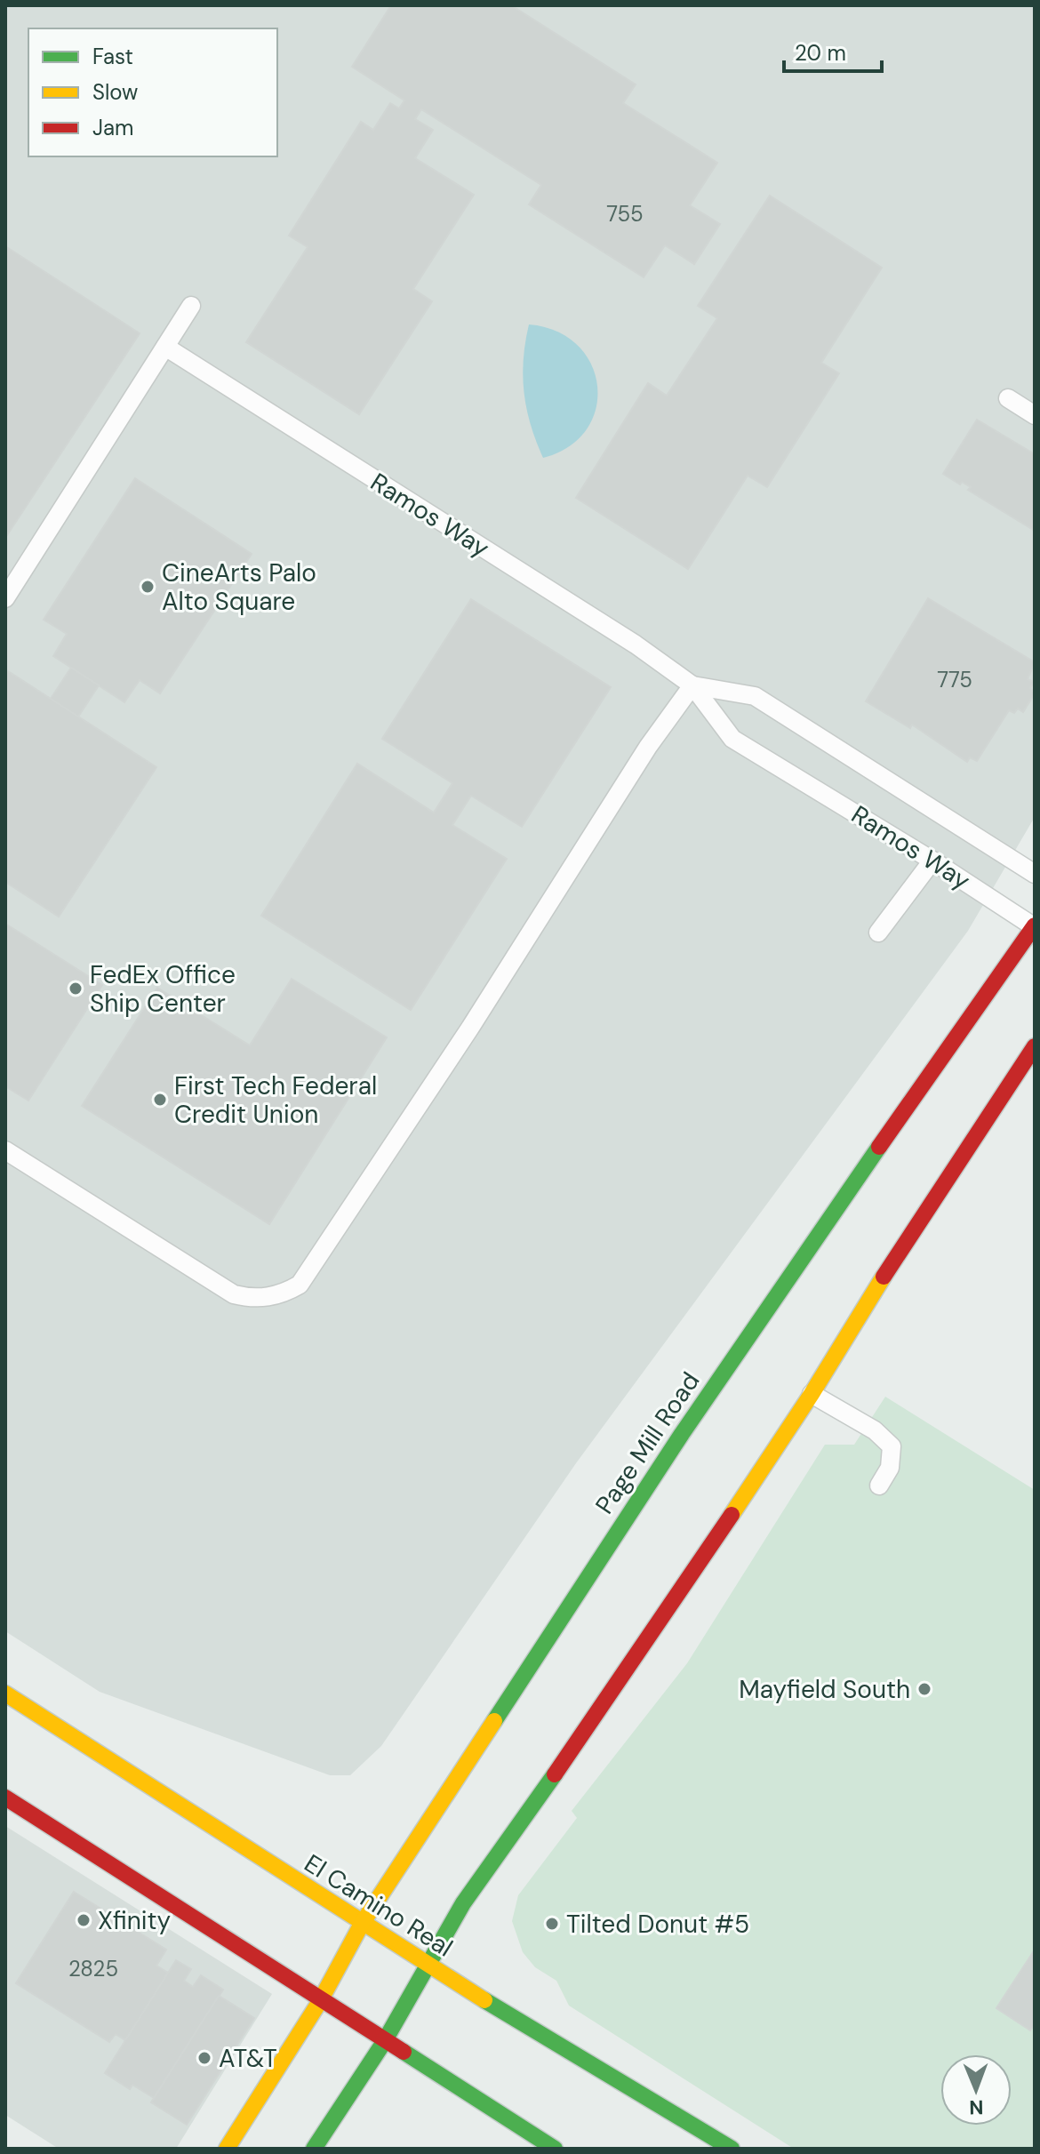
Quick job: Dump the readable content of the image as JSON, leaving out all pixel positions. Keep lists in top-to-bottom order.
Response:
{
  "streets": {
    "main road": ["Page Mill Road", "El Camino Real"],
    "lane": ["Ramos Way"]
  },
  "crossings": [
    ["Ramos Way", "Page Mill Road"],
    ["Page Mill Road", "El Camino Real"]
  ],
  "places": [
    "CineArts Palo Alto Square",
    "FedEx Office Ship Center",
    "First Tech Federal Credit Union",
    "Mayfield South",
    "Xfinity",
    "Tilted Donut #5",
    "AT&T"
  ],
  "house_numbers": ["755", "775", "2825"],
  "legend": ["Fast", "Slow", "Jam"],
  "scale_bar": "20 m",
  "north": "bottom"
}
